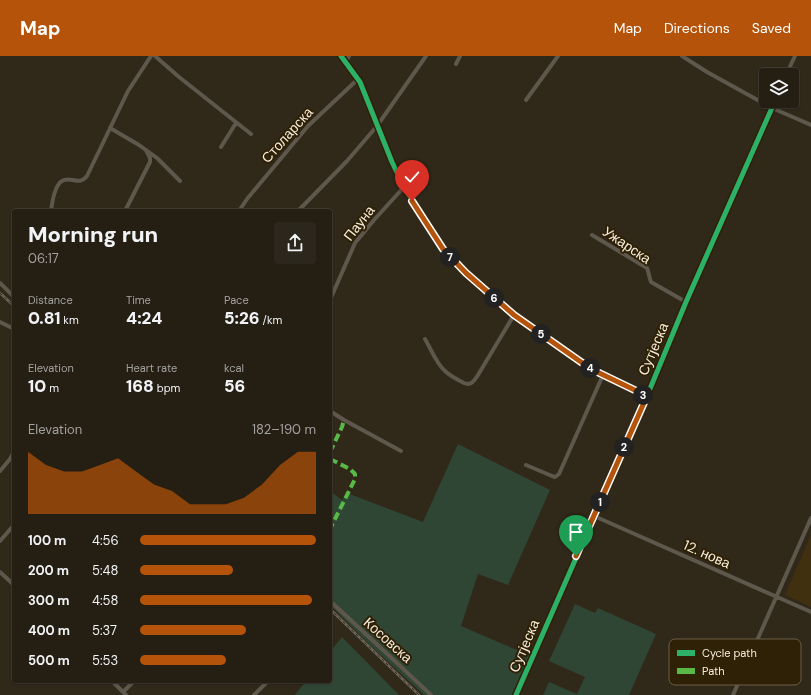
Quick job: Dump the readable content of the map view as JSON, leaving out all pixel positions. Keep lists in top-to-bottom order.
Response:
{
  "streets": {
    "street": [
      "Столарска",
      "Пауна",
      "Ужарска",
      "Сутјеска",
      "12. нова",
      "Косовска"
    ]
  },
  "crossings": [
    ["Ужарска", "Сутјеска"],
    ["Сутјеска", "12. нова"]
  ],
  "legend": ["Cycle path", "Path"],
  "page": {
    "header": "Map",
    "nav": ["Map", "Directions", "Saved"],
    "heading": ["Morning run", "06:17"],
    "pins": [
      "7",
      "6",
      "5",
      "4",
      "3",
      "2",
      "1"
    ],
    "stats": [
      ["Distance", "0.81 km"],
      ["Time", "4:24"],
      ["Pace", "5:26 /km"],
      ["Elevation", "10 m"],
      ["Heart rate", "168 bpm"],
      ["kcal", "56"]
    ],
    "chart": ["Elevation", "182–190 m"],
    "list": [
      {
        "name": "100 m",
        "note": "4:56"
      },
      {
        "name": "200 m",
        "note": "5:48"
      },
      {
        "name": "300 m",
        "note": "4:58"
      },
      {
        "name": "400 m",
        "note": "5:37"
      },
      {
        "name": "500 m",
        "note": "5:53"
      }
    ]
  }
}
